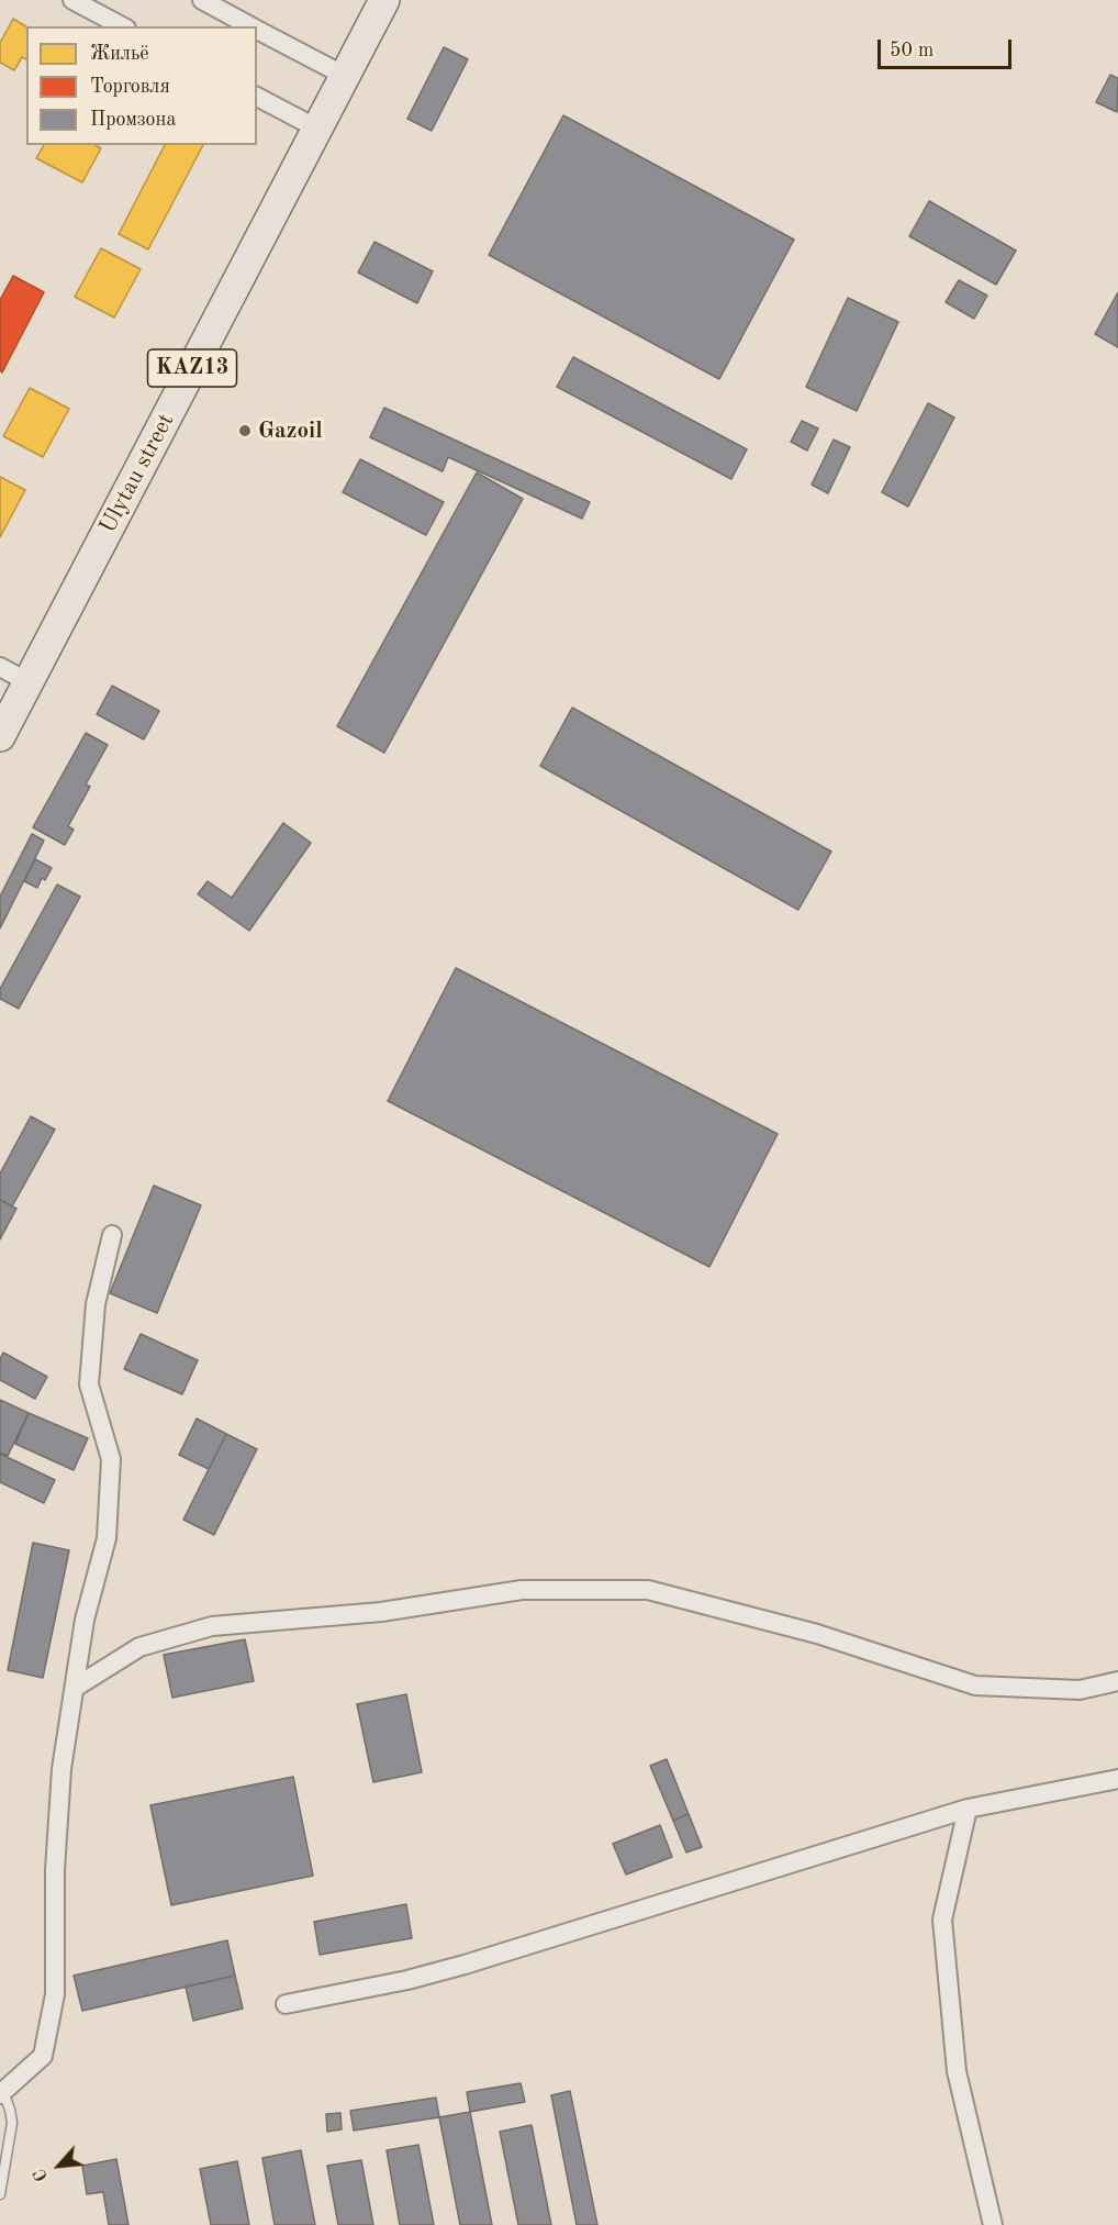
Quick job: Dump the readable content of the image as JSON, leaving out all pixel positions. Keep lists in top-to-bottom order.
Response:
{
  "streets": {
    "main road": ["KAZ13", "Ulytau street"]
  },
  "places": ["Gazoil"],
  "legend": ["Жильё", "Торговля", "Промзона"],
  "scale_bar": "50 m",
  "north": "bottom left"
}
